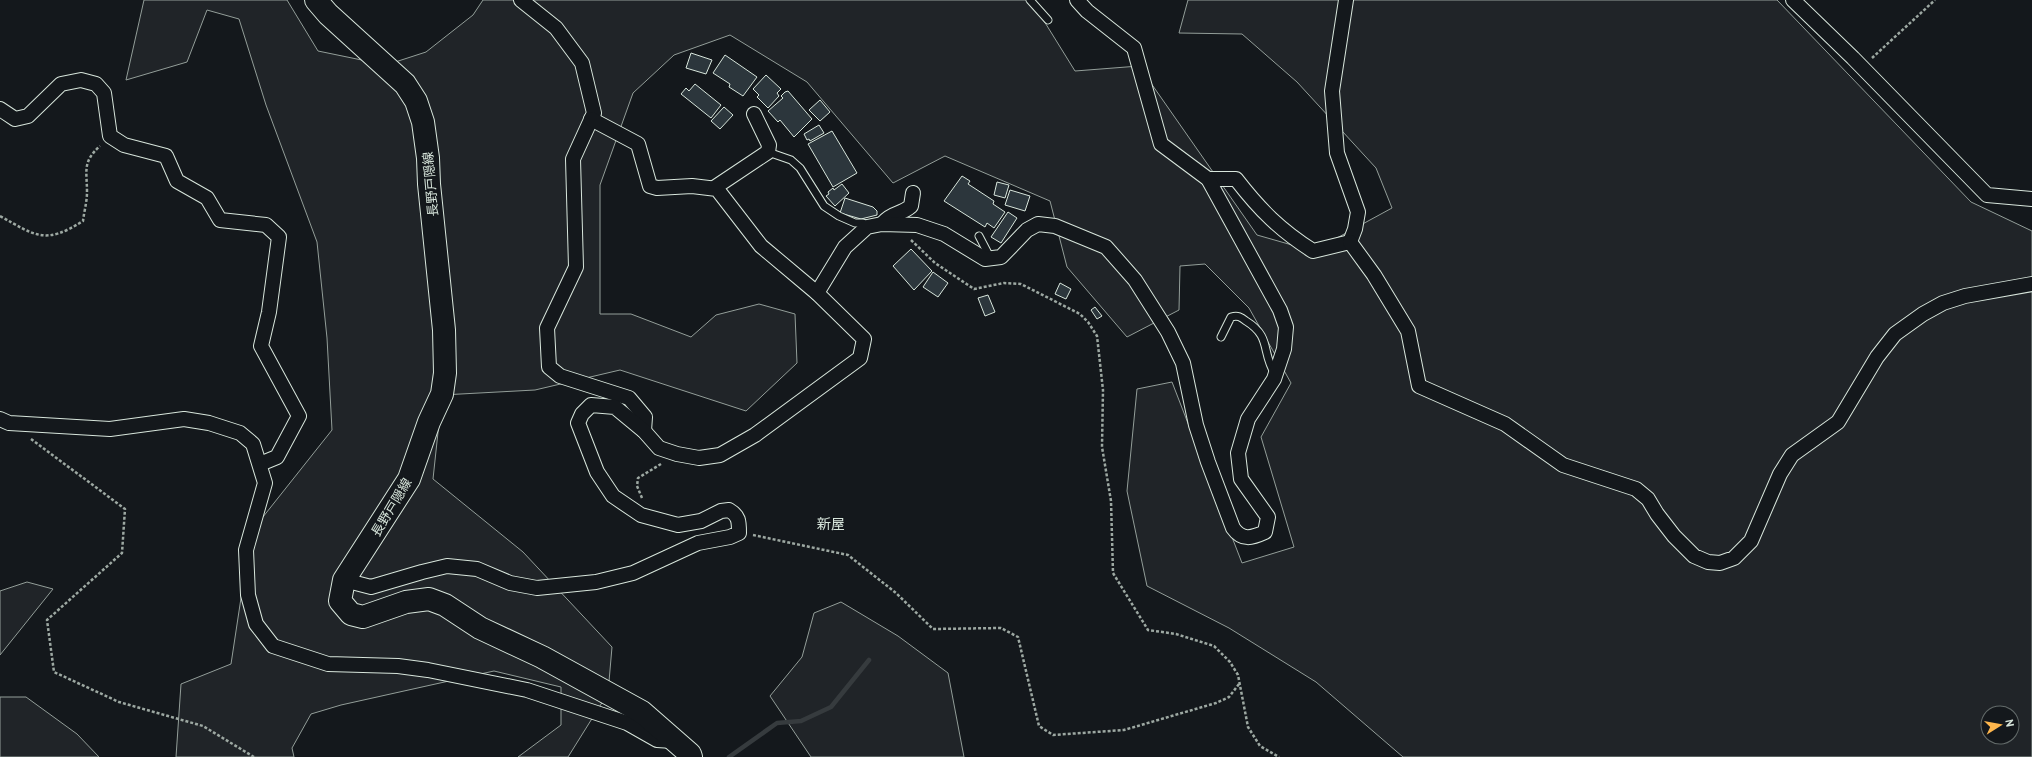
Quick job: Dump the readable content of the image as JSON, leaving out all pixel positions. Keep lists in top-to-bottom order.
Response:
{
  "streets": {
    "main road": ["長野戸隠線"]
  },
  "districts": ["新屋"],
  "north": "right"
}
